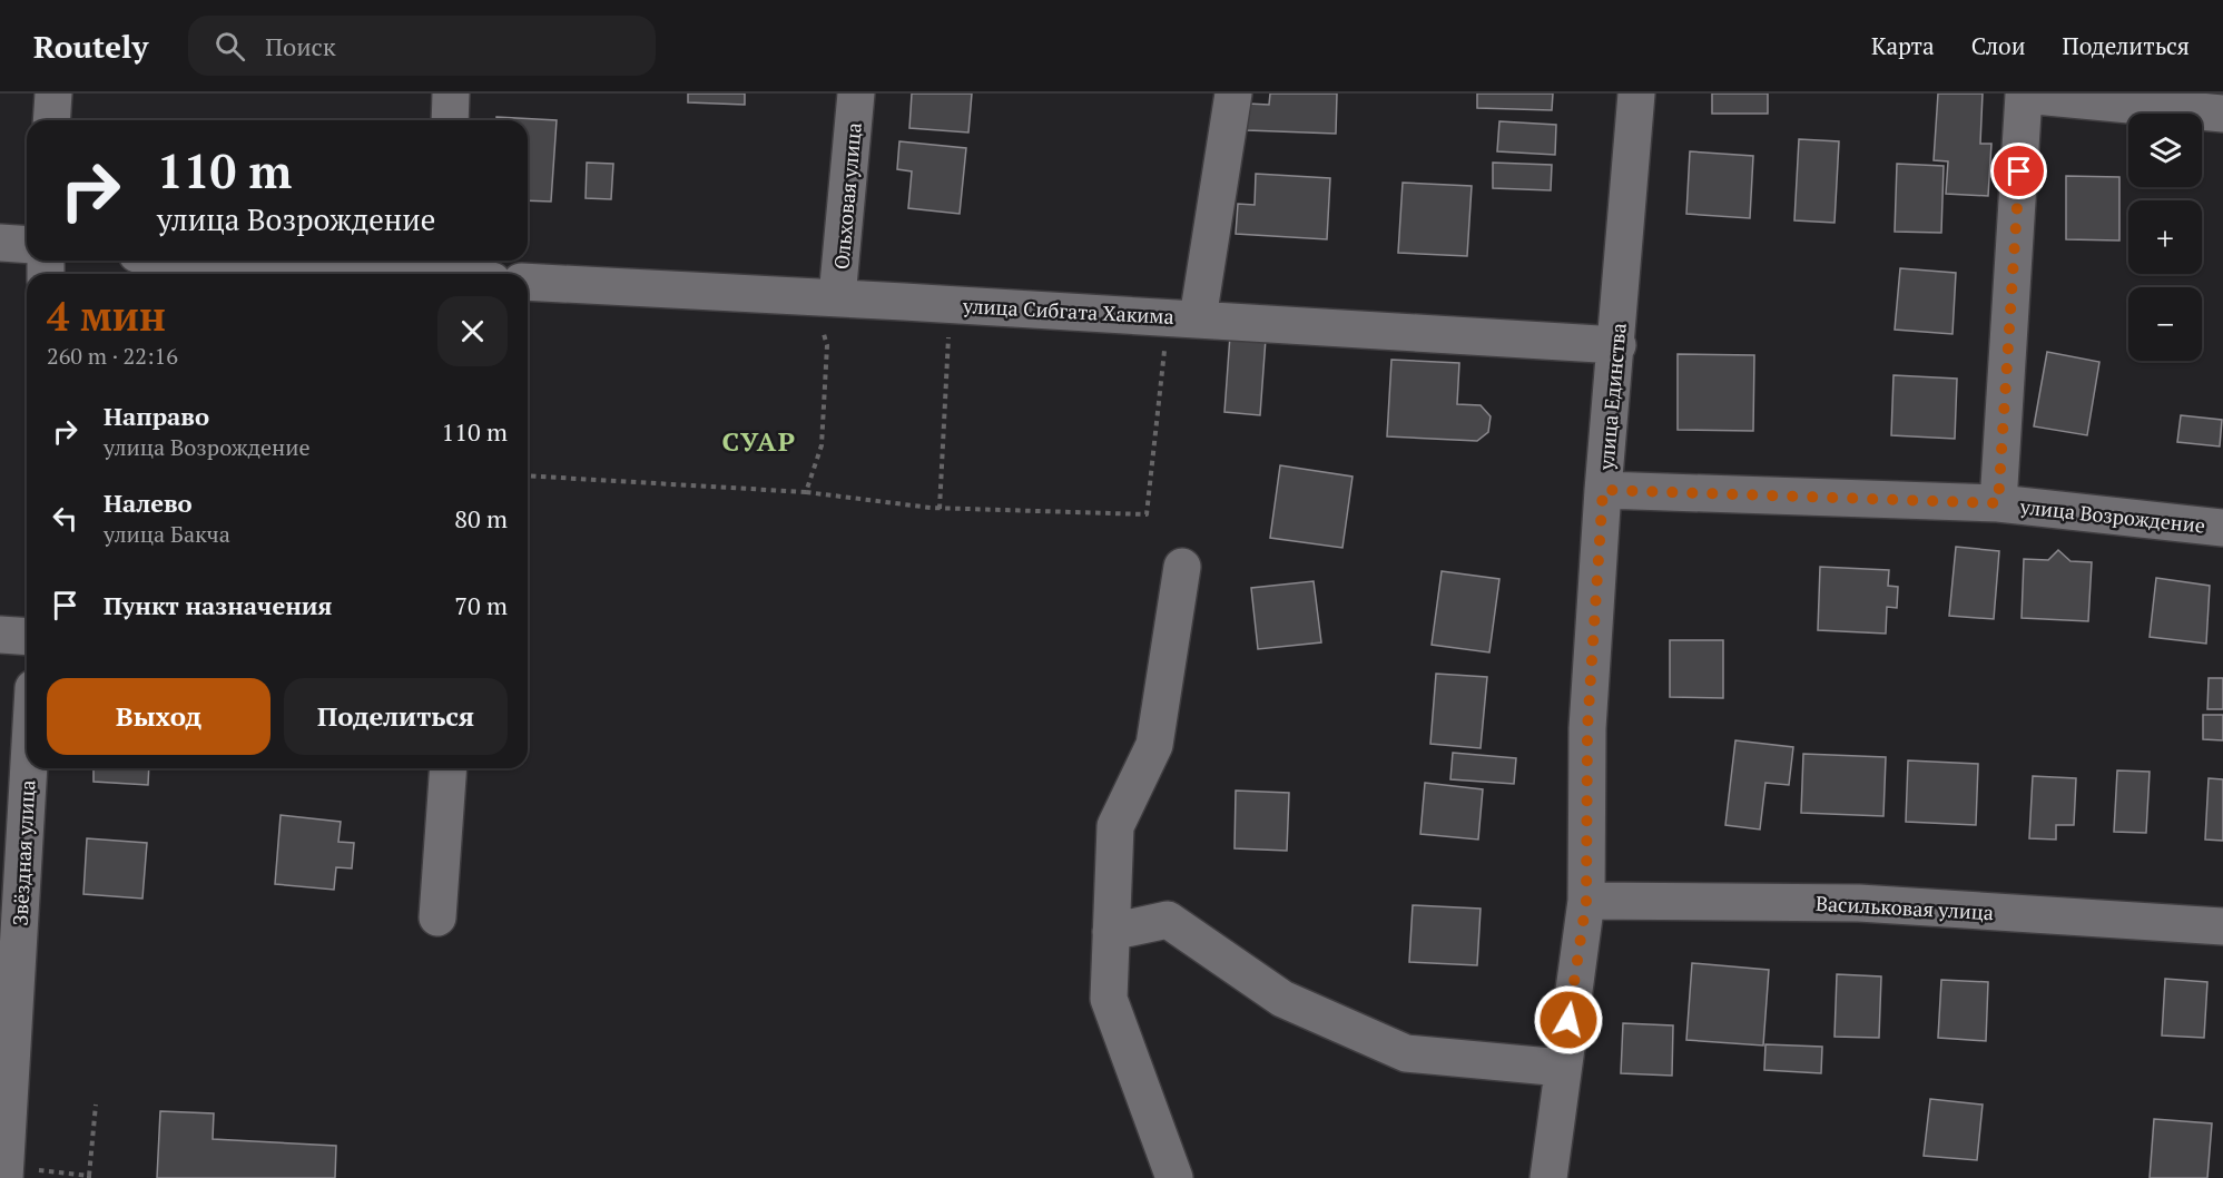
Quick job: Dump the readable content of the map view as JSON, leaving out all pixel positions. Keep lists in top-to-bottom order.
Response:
{
  "streets": {
    "street": [
      "Ольховая улица",
      "улица Сибгата Хакима",
      "улица Единства",
      "улица Возрождение",
      "Звёздная улица",
      "Васильковая улица"
    ]
  },
  "crossings": [
    ["Ольховая улица", "улица Сибгата Хакима"],
    ["улица Сибгата Хакима", "улица Единства"],
    ["улица Единства", "улица Возрождение"],
    ["улица Единства", "Васильковая улица"]
  ],
  "districts": ["СУАР"],
  "page": {
    "header": "Routely",
    "search": "Поиск",
    "nav": ["Карта", "Слои", "Поделиться"],
    "map_buttons": ["+", "−"],
    "turn": ["110 m", "улица Возрождение"],
    "heading": ["4 мин", "260 m · 22:16"],
    "list": [
      {
        "name": "Направо",
        "note": "улица Возрождение",
        "value": "110 m"
      },
      {
        "name": "Налево",
        "note": "улица Бакча",
        "value": "80 m"
      },
      {
        "name": "Пункт назначения",
        "value": "70 m"
      }
    ],
    "buttons": ["Выход", "Поделиться"]
  }
}
